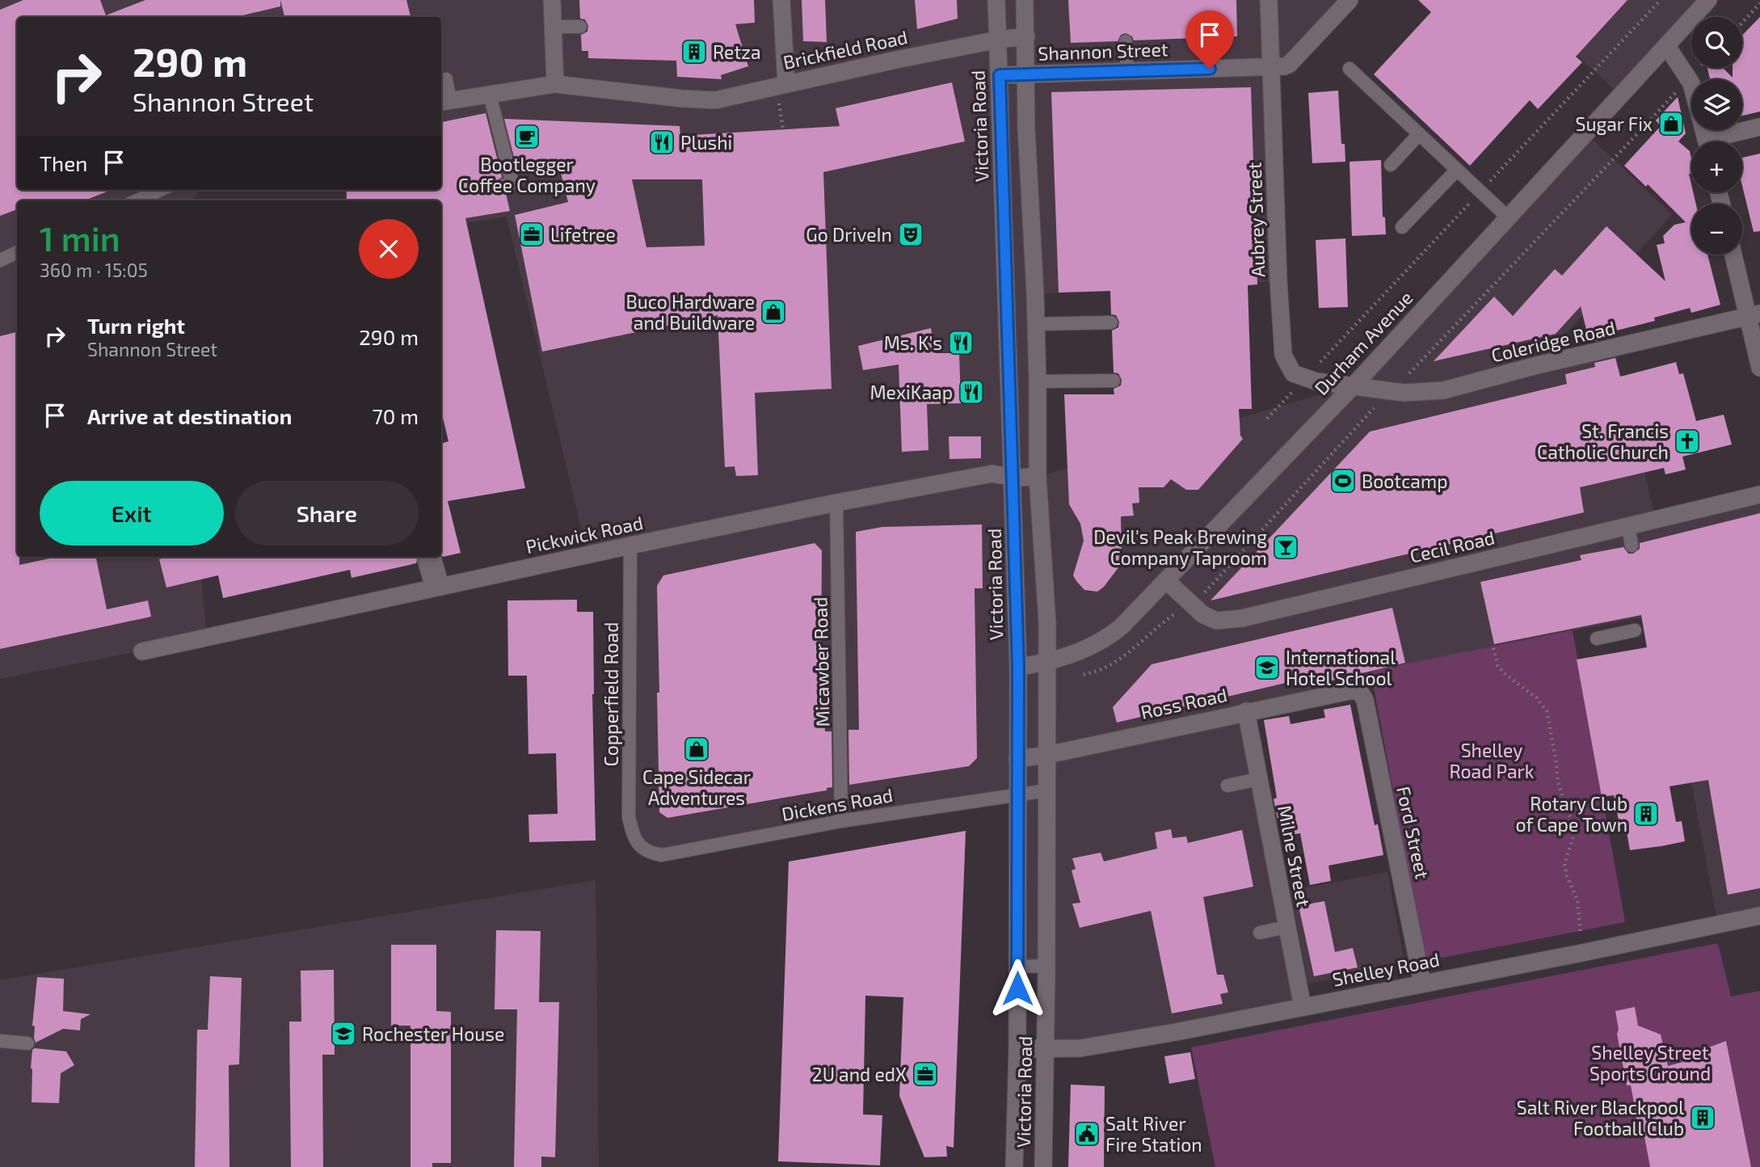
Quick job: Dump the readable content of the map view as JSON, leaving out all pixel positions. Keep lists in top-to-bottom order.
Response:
{
  "streets": {
    "street": [
      "Brickfield Road",
      "Shannon Street",
      "Victoria Road",
      "Aubrey Street",
      "Coleridge Road",
      "Durham Avenue",
      "Pickwick Road",
      "Cecil Road",
      "Ross Road",
      "Ford Street",
      "Milne Street",
      "Shelley Road"
    ],
    "lane": ["Micawber Road", "Copperfield Road", "Dickens Road"]
  },
  "crossings": [
    ["Brickfield Road", "Victoria Road"],
    ["Shannon Street", "Victoria Road"],
    ["Shannon Street", "Aubrey Street"],
    ["Victoria Road", "Durham Avenue"],
    ["Victoria Road", "Pickwick Road"],
    ["Victoria Road", "Ross Road"],
    ["Victoria Road", "Dickens Road"],
    ["Victoria Road", "Shelley Road"],
    ["Aubrey Street", "Coleridge Road"],
    ["Aubrey Street", "Durham Avenue"],
    ["Coleridge Road", "Durham Avenue"],
    ["Durham Avenue", "Cecil Road"],
    ["Pickwick Road", "Micawber Road"],
    ["Pickwick Road", "Copperfield Road"],
    ["Micawber Road", "Dickens Road"],
    ["Copperfield Road", "Dickens Road"],
    ["Ross Road", "Ford Street"],
    ["Ross Road", "Milne Street"],
    ["Ford Street", "Shelley Road"],
    ["Milne Street", "Shelley Road"]
  ],
  "parks": ["Shelley Road Park", "Shelley Street Sports Ground"],
  "places": {
    "building": ["Retza", "Rotary Club of Cape Town", "Salt River Blackpool Football Club"],
    "shop": ["Sugar Fix", "Buco Hardware and Buildware", "Cape Sidecar Adventures"],
    "cafe": ["Bootlegger Coffee Company"],
    "restaurant": ["Plushi", "Ms. K's", "MexiKaap"],
    "office": ["Lifetree", "2U and edX"],
    "theatre": ["Go DriveIn"],
    "church": ["St. Francis Catholic Church"],
    "sports": ["Bootcamp"],
    "bar": ["Devil's Peak Brewing Company Taproom"],
    "school or university": ["International Hotel School", "Rochester House"],
    "public building": ["Salt River Fire Station"]
  },
  "page": {
    "map_buttons": ["+", "−"],
    "turn": ["290 m", "Shannon Street"],
    "then": "Then",
    "heading": ["1 min", "360 m · 15:05"],
    "list": [
      {
        "name": "Turn right",
        "note": "Shannon Street",
        "value": "290 m"
      },
      {
        "name": "Arrive at destination",
        "value": "70 m"
      }
    ],
    "buttons": ["Exit", "Share"]
  }
}
